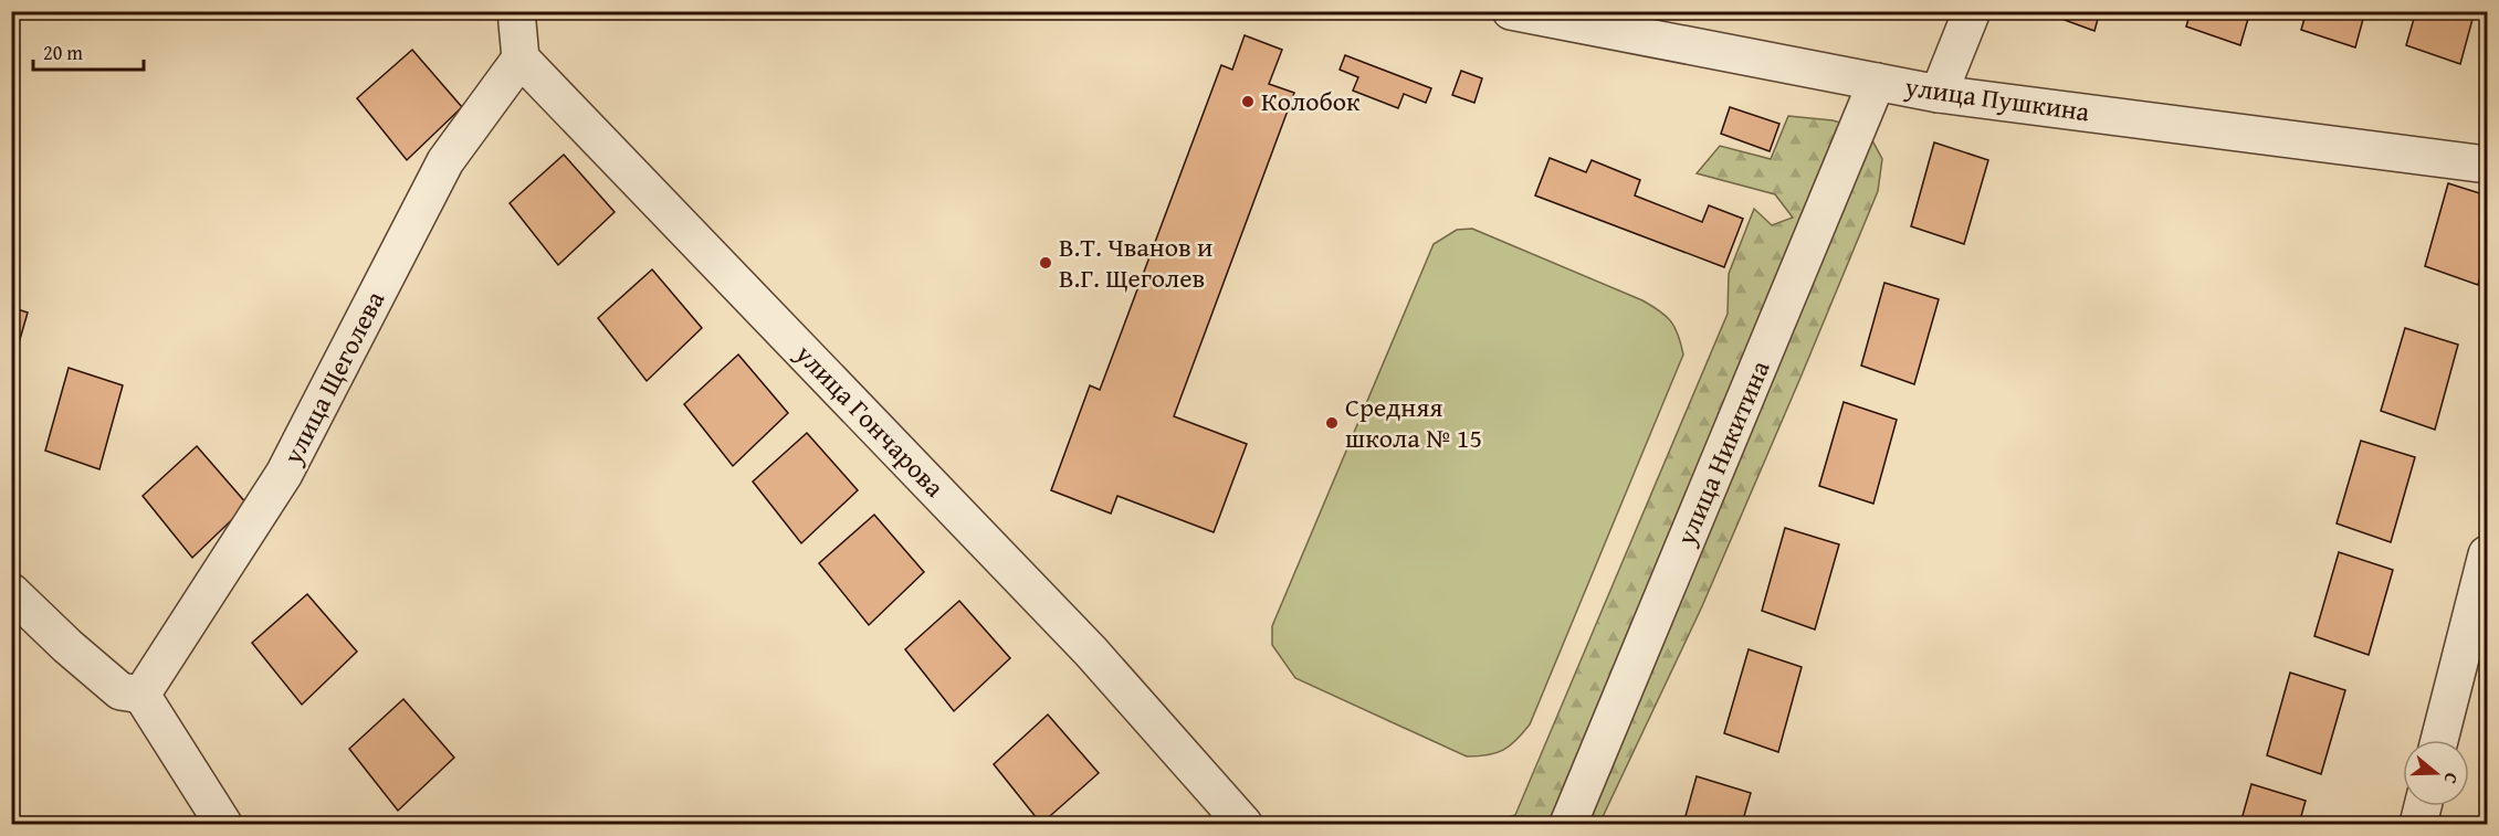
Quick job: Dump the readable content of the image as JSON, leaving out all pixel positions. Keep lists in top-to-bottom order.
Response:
{
  "streets": {
    "street": [
      "улица Пушкина",
      "улица Щеголева",
      "улица Гончарова",
      "улица Никитина"
    ]
  },
  "crossings": [
    ["улица Пушкина", "улица Никитина"],
    ["улица Щеголева", "улица Гончарова"]
  ],
  "places": ["Колобок", "В.Т. Чванов и В.Г. Щеголев", "Средняя школа № 15"],
  "scale_bar": "20 m",
  "north": "right"
}
